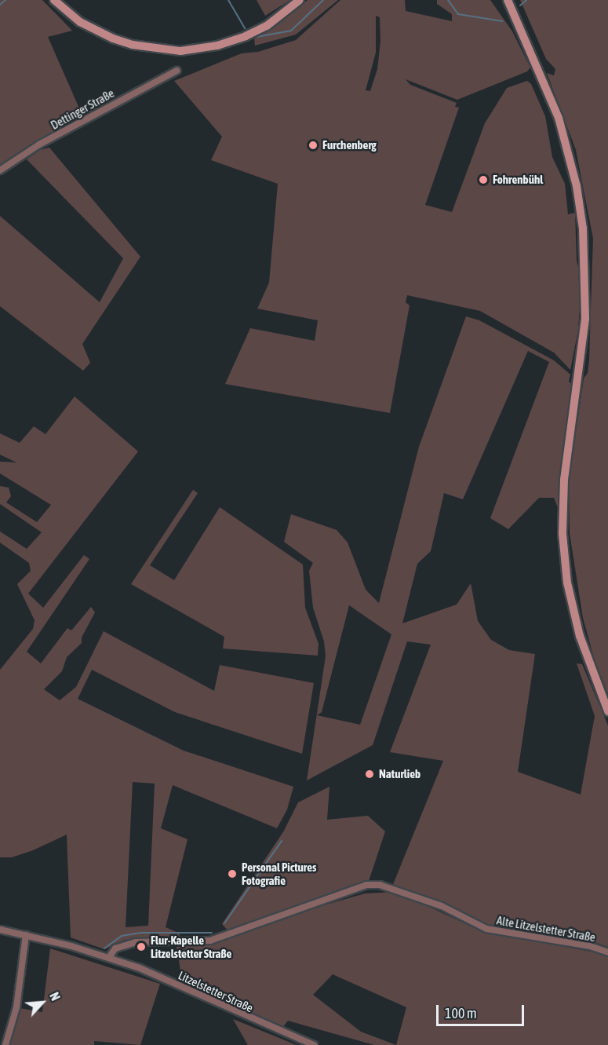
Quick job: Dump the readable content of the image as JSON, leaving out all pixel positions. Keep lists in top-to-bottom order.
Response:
{
  "streets": {
    "street": ["Dettinger Straße", "Alte Litzelstetter Straße", "Litzelstetter Straße"]
  },
  "crossings": [
    ["Alte Litzelstetter Straße", "Litzelstetter Straße"]
  ],
  "places": [
    "Furchenberg",
    "Fohrenbühl",
    "Naturlieb",
    "Personal Pictures Fotografie",
    "Flur-Kapelle Litzelstetter Straße"
  ],
  "scale_bar": "100 m",
  "north": "top right"
}
